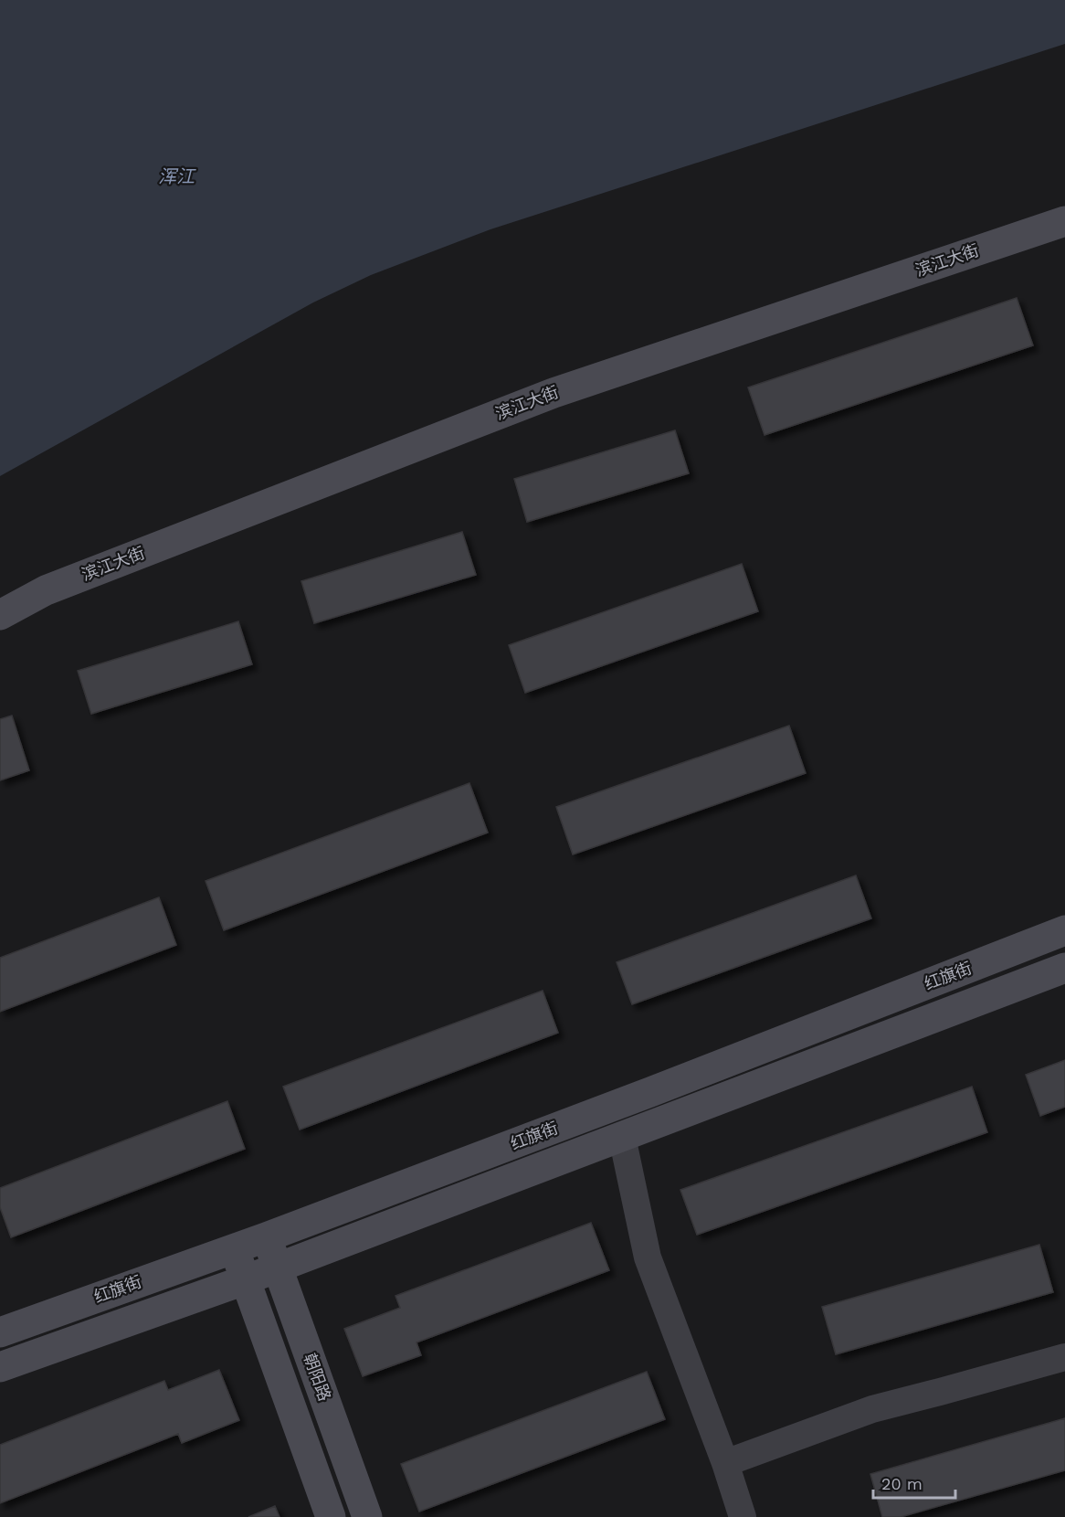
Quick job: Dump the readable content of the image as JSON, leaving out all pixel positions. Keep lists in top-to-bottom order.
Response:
{
  "streets": {
    "main road": ["滨江大街", "红旗街", "朝阳路"]
  },
  "crossings": [
    ["红旗街", "朝阳路"]
  ],
  "water": ["浑江"],
  "scale_bar": "20 m"
}
